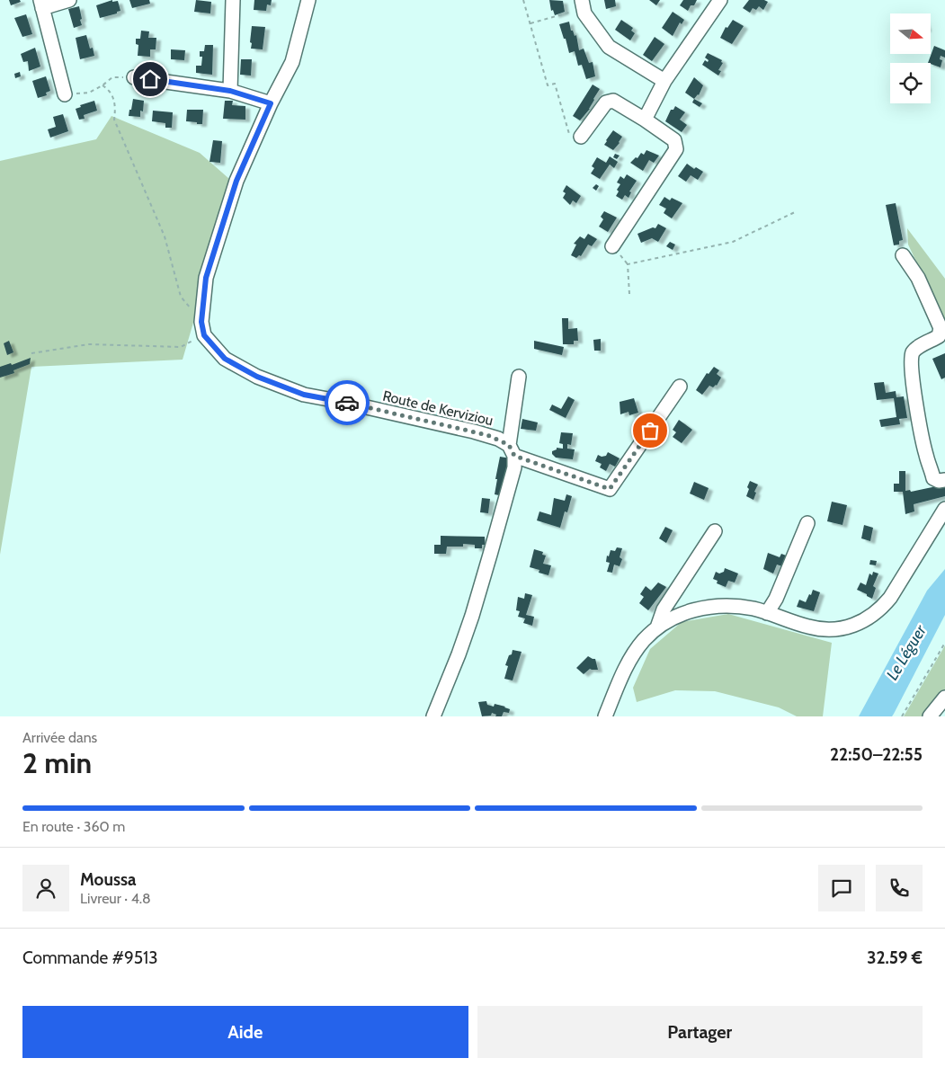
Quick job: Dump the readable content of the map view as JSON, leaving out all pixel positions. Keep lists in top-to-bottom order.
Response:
{
  "streets": {
    "street": ["Route de Kerviziou"]
  },
  "water": ["Le Léguer"],
  "north": "right",
  "page": {
    "heading": ["2 min", "Arrivée dans", "22:50–22:55"],
    "panel": [
      "Moussa",
      "Livreur · 4.8",
      "Commande #9513",
      "32.59 €"
    ],
    "bar": "En route · 360 m",
    "buttons": ["Aide", "Partager"]
  }
}
